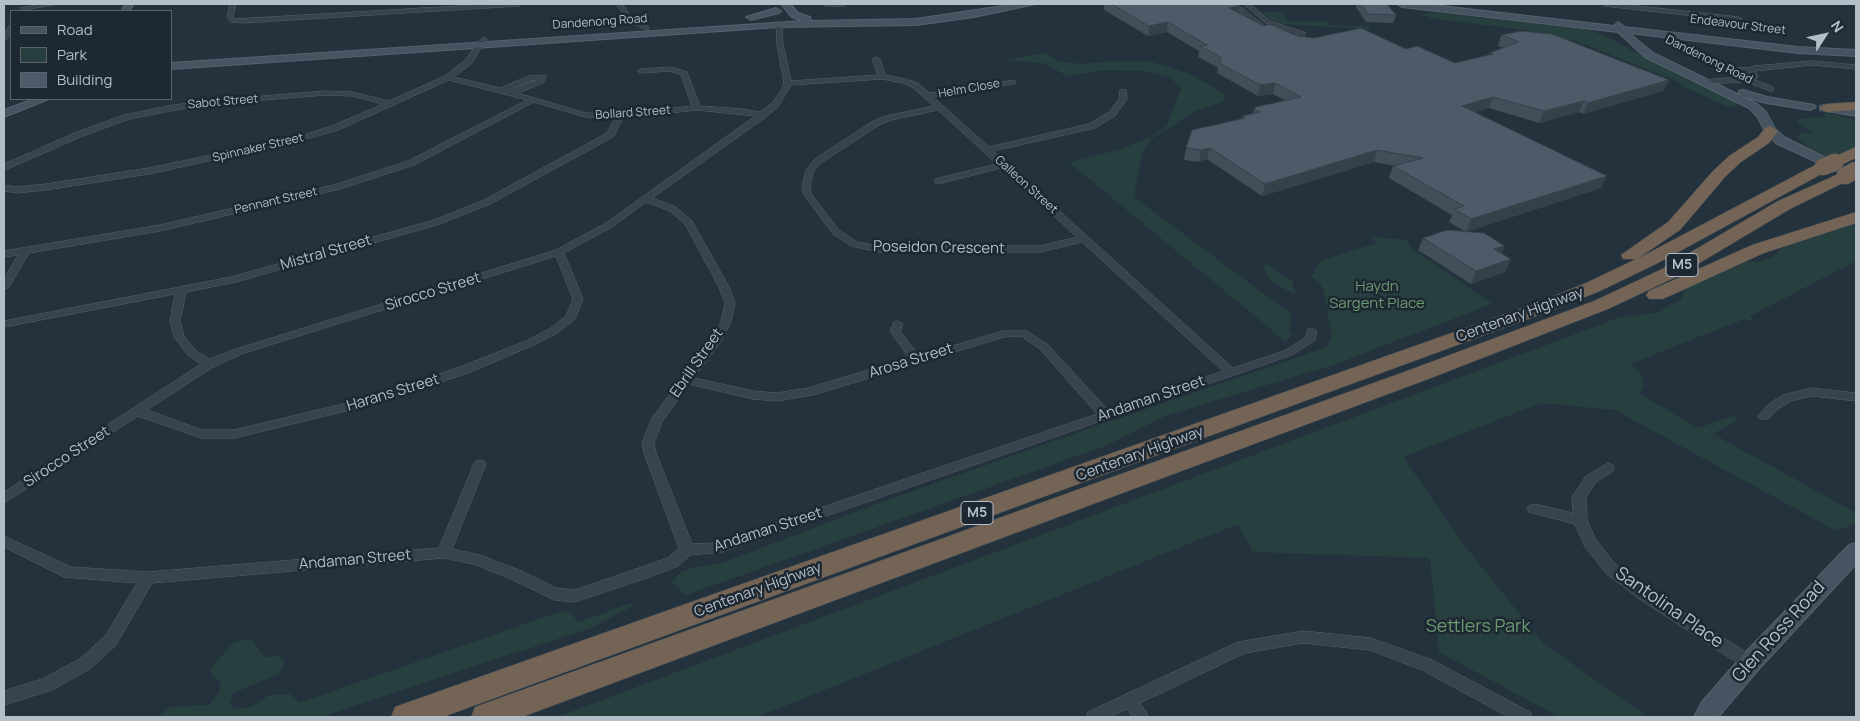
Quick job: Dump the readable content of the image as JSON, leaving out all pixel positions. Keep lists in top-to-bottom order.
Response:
{
  "streets": {
    "highway": ["M5", "Centenary Highway"],
    "main road": ["Dandenong Road", "Endeavour Street", "Glen Ross Road"],
    "street": [
      "Helm Close",
      "Sabot Street",
      "Bollard Street",
      "Spinnaker Street",
      "Galleon Street",
      "Pennant Street",
      "Poseidon Crescent",
      "Mistral Street",
      "Sirocco Street",
      "Arosa Street",
      "Ebrill Street",
      "Harans Street",
      "Andaman Street",
      "Santolina Place"
    ]
  },
  "crossings": [
    ["Dandenong Road", "Endeavour Street"],
    ["Dandenong Road", "Spinnaker Street"],
    ["Dandenong Road", "Centenary Highway"],
    ["Helm Close", "Galleon Street"],
    ["Sabot Street", "Spinnaker Street"],
    ["Bollard Street", "Spinnaker Street"],
    ["Bollard Street", "Pennant Street"],
    ["Bollard Street", "Mistral Street"],
    ["Bollard Street", "Sirocco Street"],
    ["Galleon Street", "Poseidon Crescent"],
    ["Galleon Street", "Sirocco Street"],
    ["Galleon Street", "Andaman Street"],
    ["Sirocco Street", "Ebrill Street"],
    ["Sirocco Street", "Harans Street"],
    ["Arosa Street", "Ebrill Street"],
    ["Arosa Street", "Andaman Street"],
    ["Ebrill Street", "Andaman Street"],
    ["Santolina Place", "Glen Ross Road"]
  ],
  "parks": ["Haydn Sargent Place", "Settlers Park"],
  "legend": ["Road", "Park", "Building"],
  "north": "top right"
}
